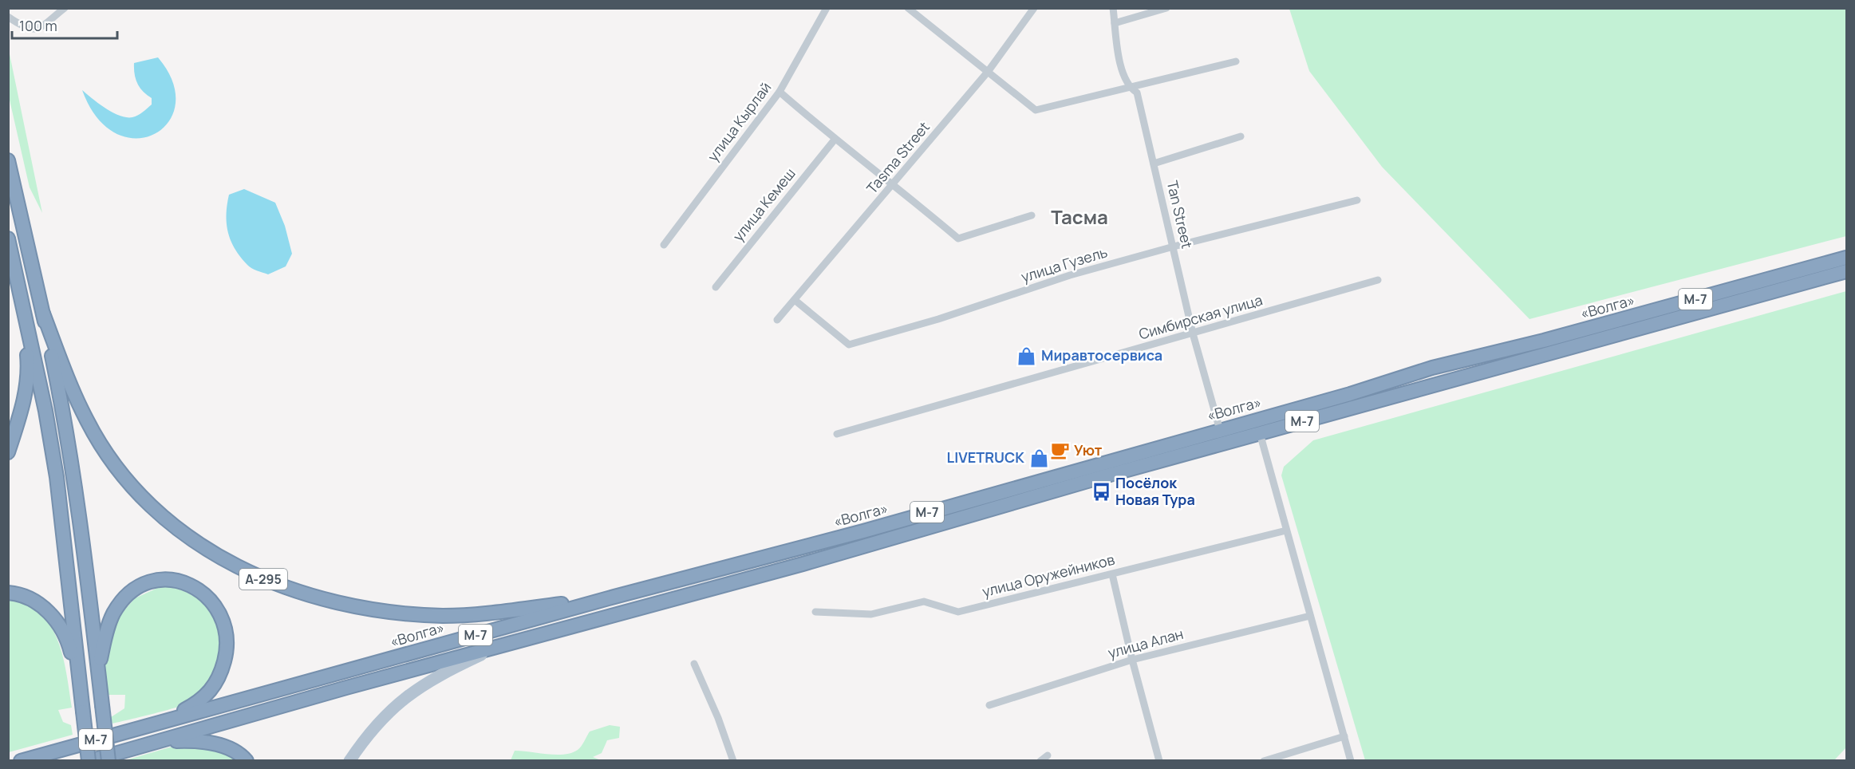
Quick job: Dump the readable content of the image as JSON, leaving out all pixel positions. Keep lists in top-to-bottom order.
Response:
{
  "streets": {
    "highway": ["М-7", "«Волга»", "А-295"],
    "street": [
      "улица Кырлай",
      "Tasma Street",
      "улица Кемеш",
      "Tan Street",
      "улица Гузель",
      "Симбирская улица",
      "улица Оружейников",
      "улица Алан"
    ]
  },
  "crossings": [
    ["Tasma Street", "улица Гузель"],
    ["Tan Street", "улица Гузель"],
    ["Tan Street", "«Волга»"],
    ["Tan Street", "Симбирская улица"],
    ["«Волга»", "А-295"]
  ],
  "districts": ["Тасма"],
  "places": {
    "shop": ["Миравтосервиса", "LIVETRUCK"],
    "cafe": ["Уют"],
    "bus stop": ["Посёлок Новая Тура"]
  },
  "scale_bar": "100 m"
}
